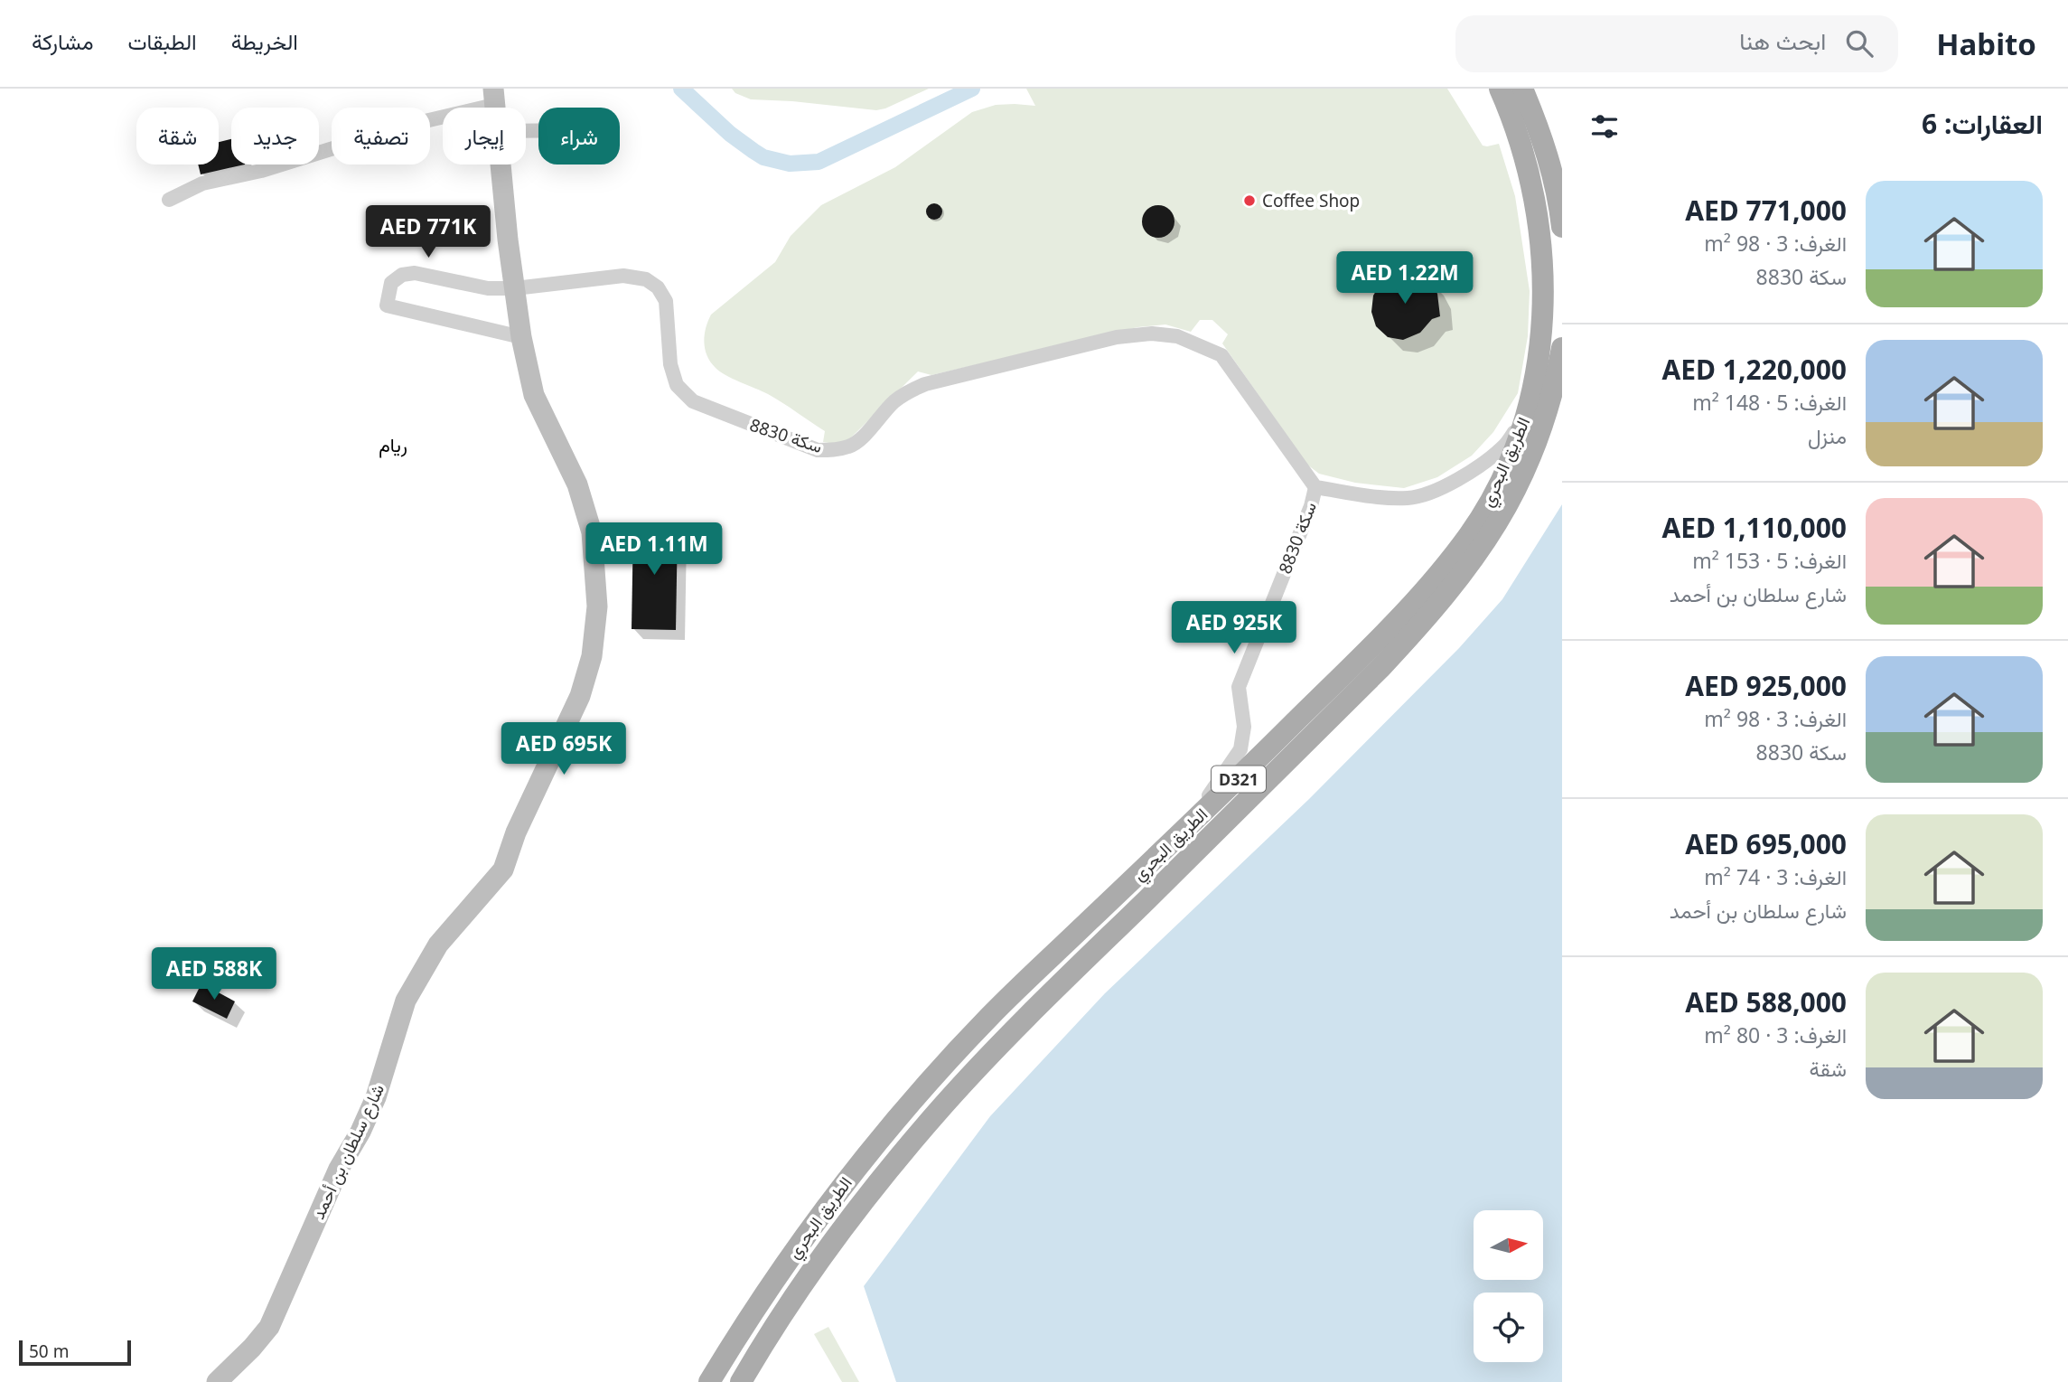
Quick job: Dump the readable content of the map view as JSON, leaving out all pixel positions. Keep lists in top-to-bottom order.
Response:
{
  "streets": {
    "main road": ["الطريق البحري", "D321"],
    "street": ["سكة 8830", "شارع سلطان بن أحمد"]
  },
  "crossings": [
    ["سكة 8830", "الطريق البحري"],
    ["سكة 8830", "شارع سلطان بن أحمد"]
  ],
  "districts": ["ريام"],
  "places": ["Coffee Shop"],
  "scale_bar": "50 m",
  "north": "right",
  "page": {
    "header": "Habito",
    "search": "ابحث هنا",
    "nav": ["الخريطة", "الطبقات", "مشاركة"],
    "heading": "العقارات: 6",
    "chip": [
      "شراء",
      "إيجار",
      "تصفية",
      "جديد",
      "شقة"
    ],
    "list": [
      {
        "name": "AED 771,000",
        "note": "الغرف: 3 · 98 m² · سكة 8830"
      },
      {
        "name": "AED 1,220,000",
        "note": "الغرف: 5 · 148 m² · منزل"
      },
      {
        "name": "AED 1,110,000",
        "note": "الغرف: 5 · 153 m² · شارع سلطان بن أحمد"
      },
      {
        "name": "AED 925,000",
        "note": "الغرف: 3 · 98 m² · سكة 8830"
      },
      {
        "name": "AED 695,000",
        "note": "الغرف: 3 · 74 m² · شارع سلطان بن أحمد"
      },
      {
        "name": "AED 588,000",
        "note": "الغرف: 3 · 80 m² · شقة"
      }
    ],
    "price": [
      "AED 771K",
      "AED 1.22M",
      "AED 1.11M",
      "AED 925K",
      "AED 695K",
      "AED 588K"
    ],
    "scale": "50 m"
  }
}
